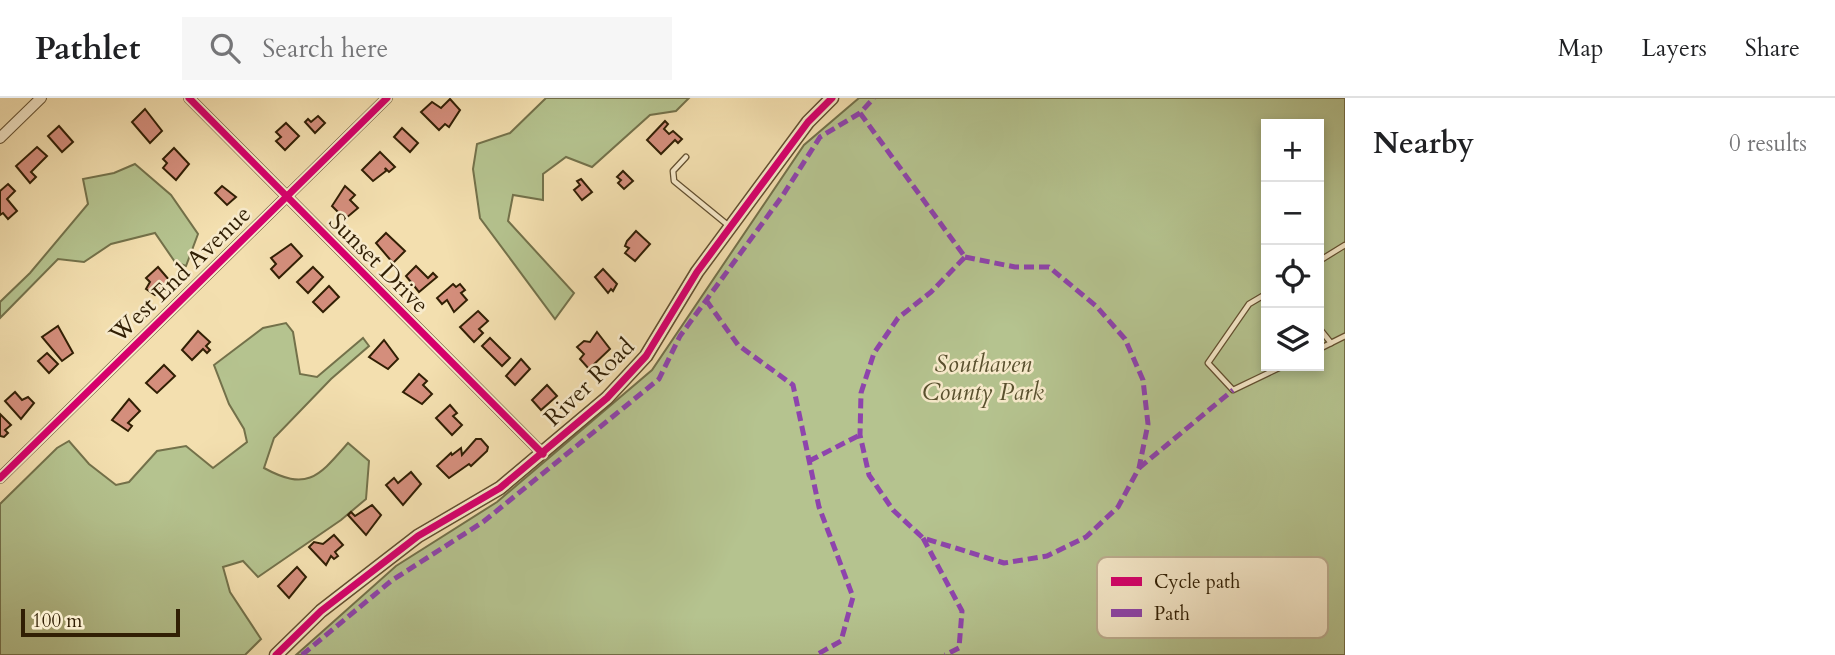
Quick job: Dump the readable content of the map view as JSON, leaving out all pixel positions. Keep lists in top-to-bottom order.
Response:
{
  "streets": {
    "street": ["Sunset Drive", "West End Avenue", "River Road"]
  },
  "crossings": [
    ["Sunset Drive", "West End Avenue"],
    ["Sunset Drive", "River Road"]
  ],
  "parks": ["Southaven County Park"],
  "legend": ["Cycle path", "Path"],
  "scale_bar": "100 m",
  "page": {
    "header": "Pathlet",
    "search": "Search here",
    "nav": ["Map", "Layers", "Share"],
    "heading": ["Nearby", "0 results"],
    "map_buttons": ["+", "−"],
    "scale": "100 m"
  }
}
